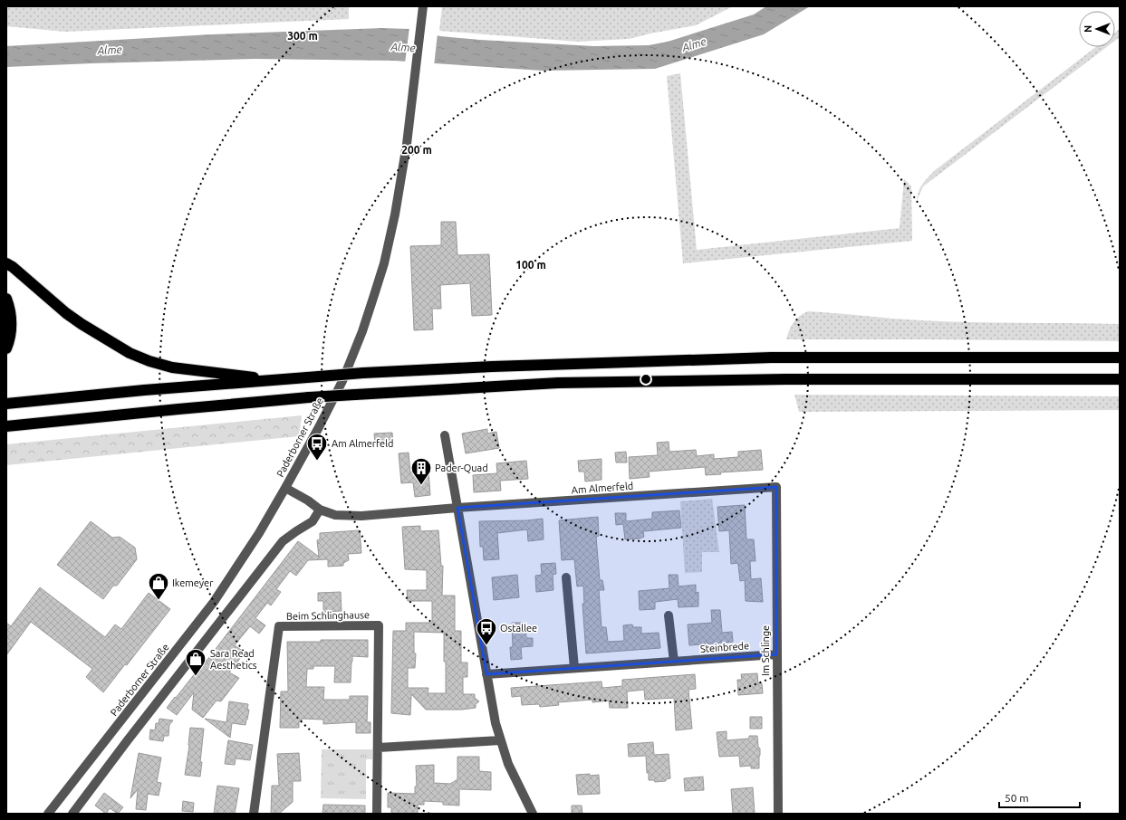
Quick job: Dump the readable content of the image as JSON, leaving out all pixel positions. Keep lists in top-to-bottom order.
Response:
{
  "streets": {
    "street": [
      "Paderborner Straße",
      "Am Almerfeld",
      "Beim Schlinghause",
      "Steinbrede",
      "Im Schlinge"
    ]
  },
  "crossings": [
    ["Paderborner Straße", "Am Almerfeld"],
    ["Am Almerfeld", "Im Schlinge"],
    ["Steinbrede", "Im Schlinge"]
  ],
  "water": ["Alme"],
  "places": {
    "bus stop": ["Am Almerfeld", "Ostallee"],
    "building": ["Pader-Quad"],
    "shop": ["Ikemeyer", "Sara Read Aesthetics"]
  },
  "scale_bar": "50 m",
  "north": "left",
  "rings": ["300 m", "200 m", "100 m"]
}
